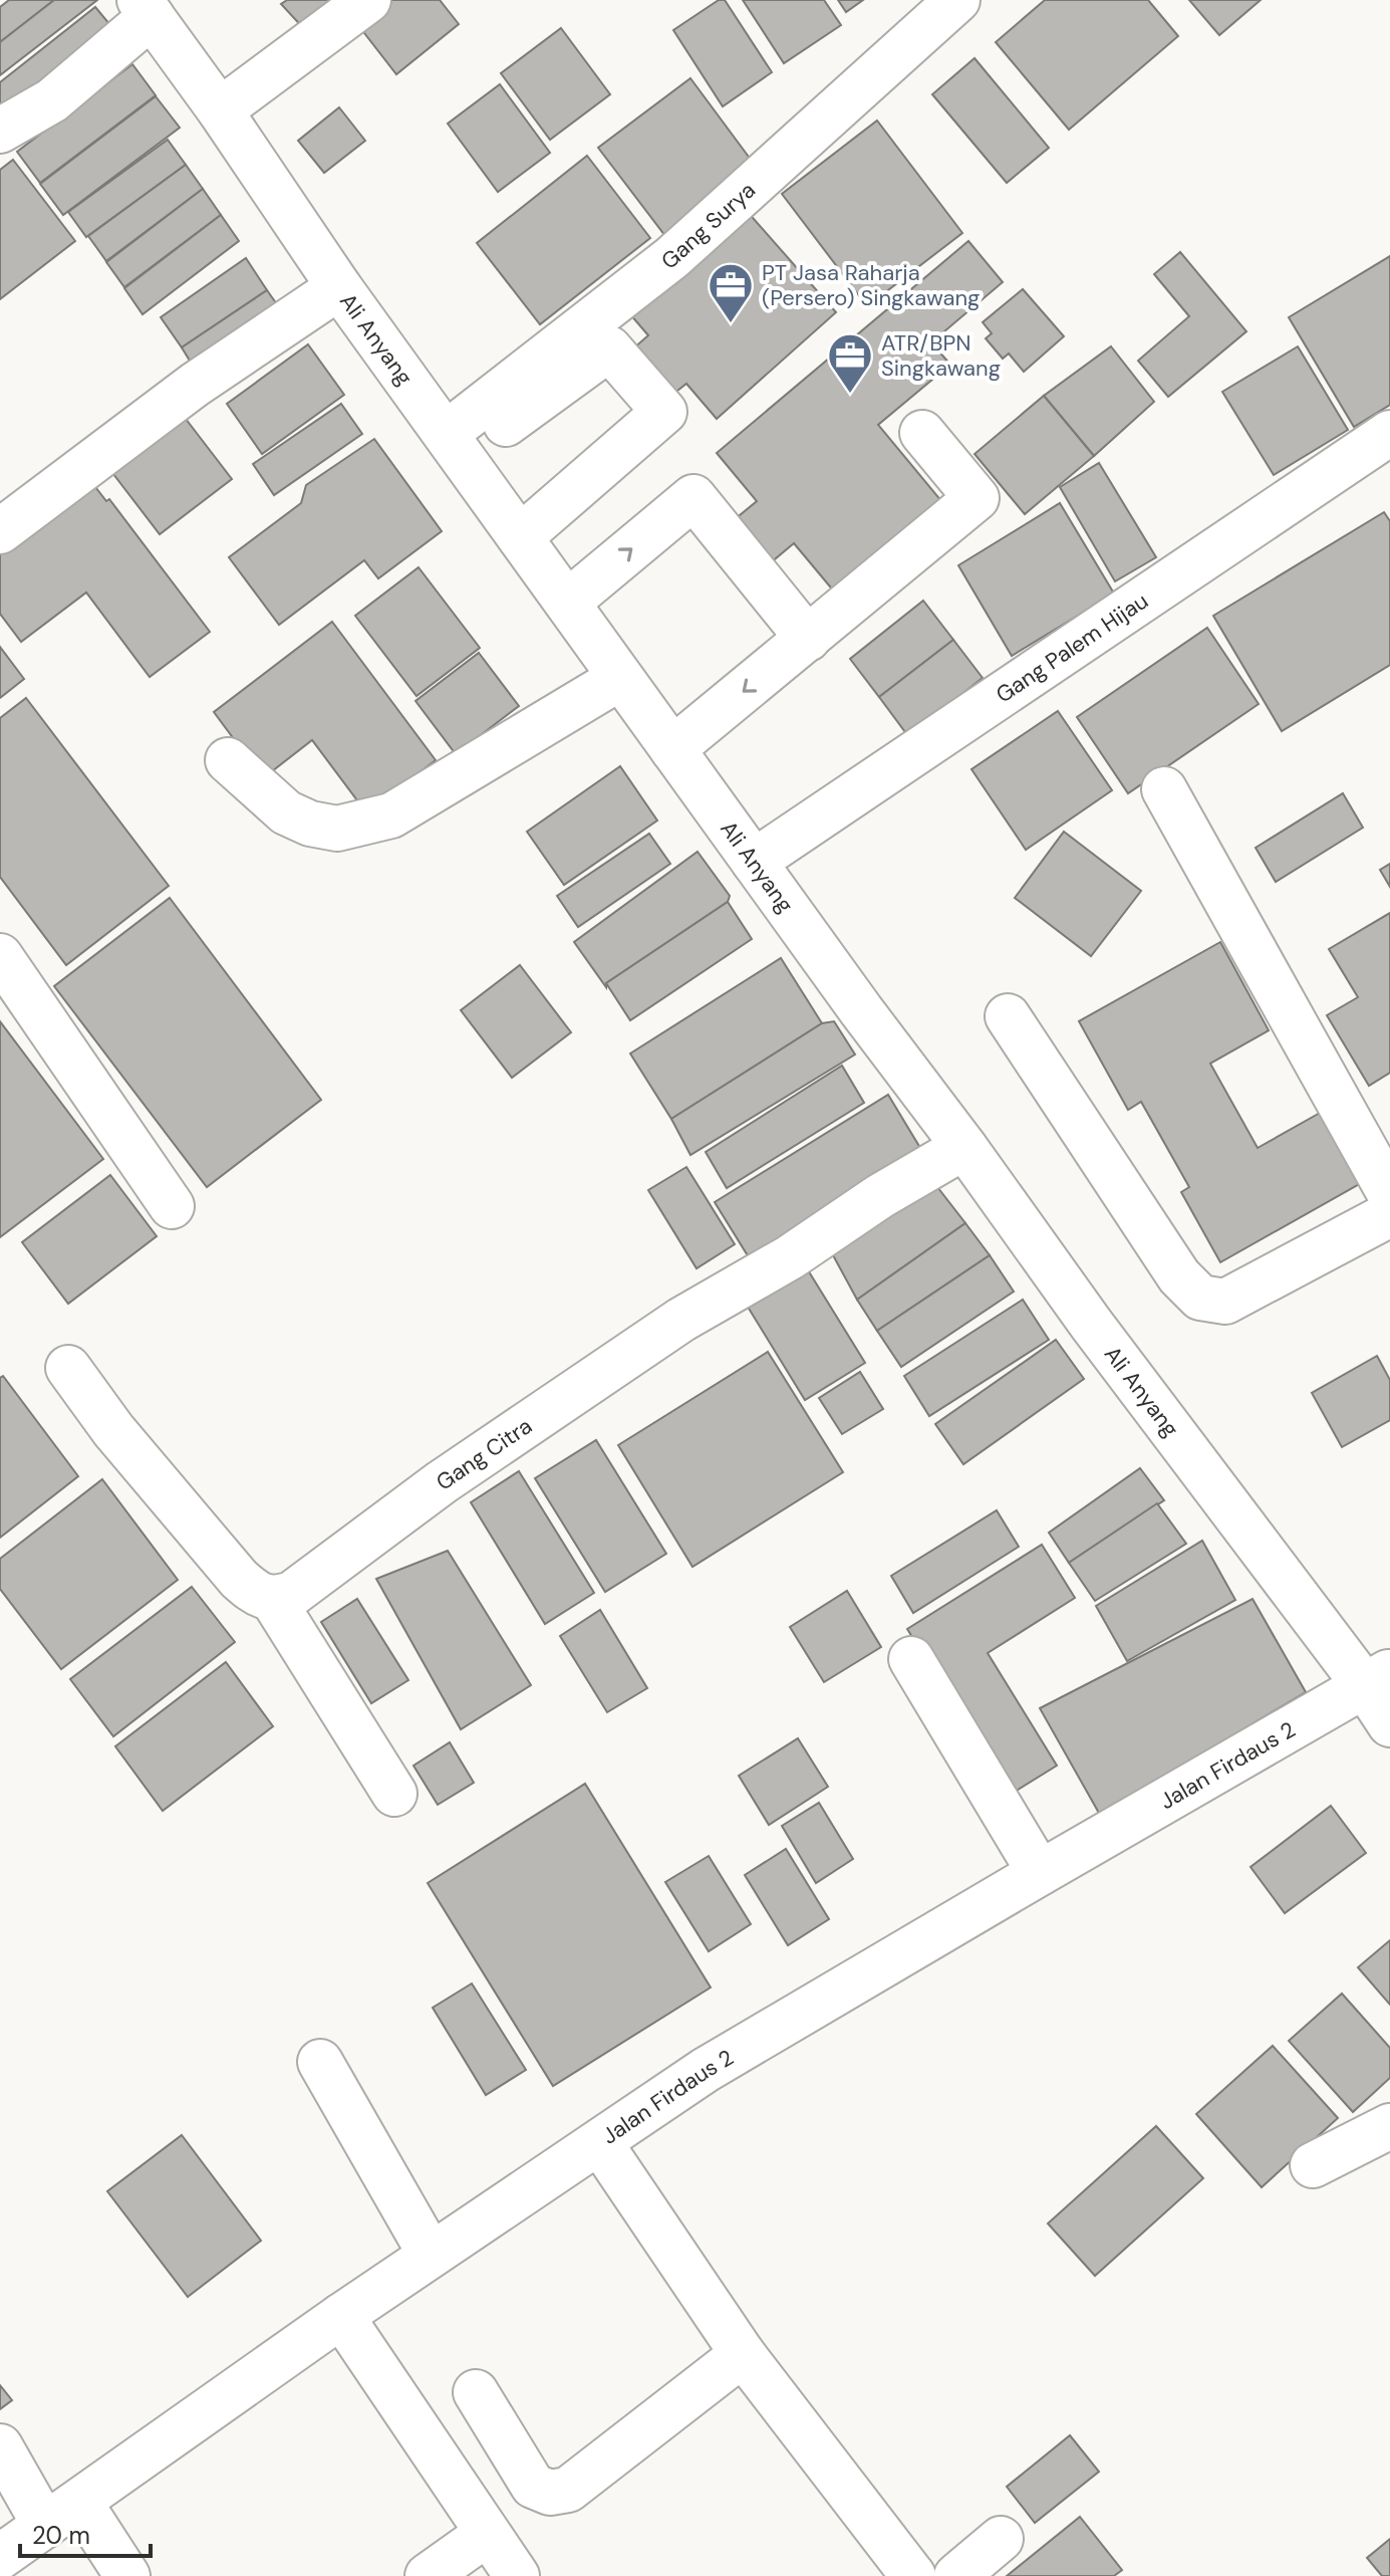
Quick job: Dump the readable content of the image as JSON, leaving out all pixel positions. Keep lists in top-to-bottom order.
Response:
{
  "streets": {
    "street": [
      "Gang Surya",
      "Ali Anyang",
      "Gang Palem Hijau",
      "Gang Citra",
      "Jalan Firdaus 2"
    ]
  },
  "crossings": [
    ["Gang Surya", "Ali Anyang"],
    ["Ali Anyang", "Gang Palem Hijau"],
    ["Ali Anyang", "Gang Citra"],
    ["Ali Anyang", "Jalan Firdaus 2"]
  ],
  "places": {
    "office": ["PT Jasa Raharja (Persero) Singkawang", "ATR/BPN Singkawang"]
  },
  "scale_bar": "20 m"
}
